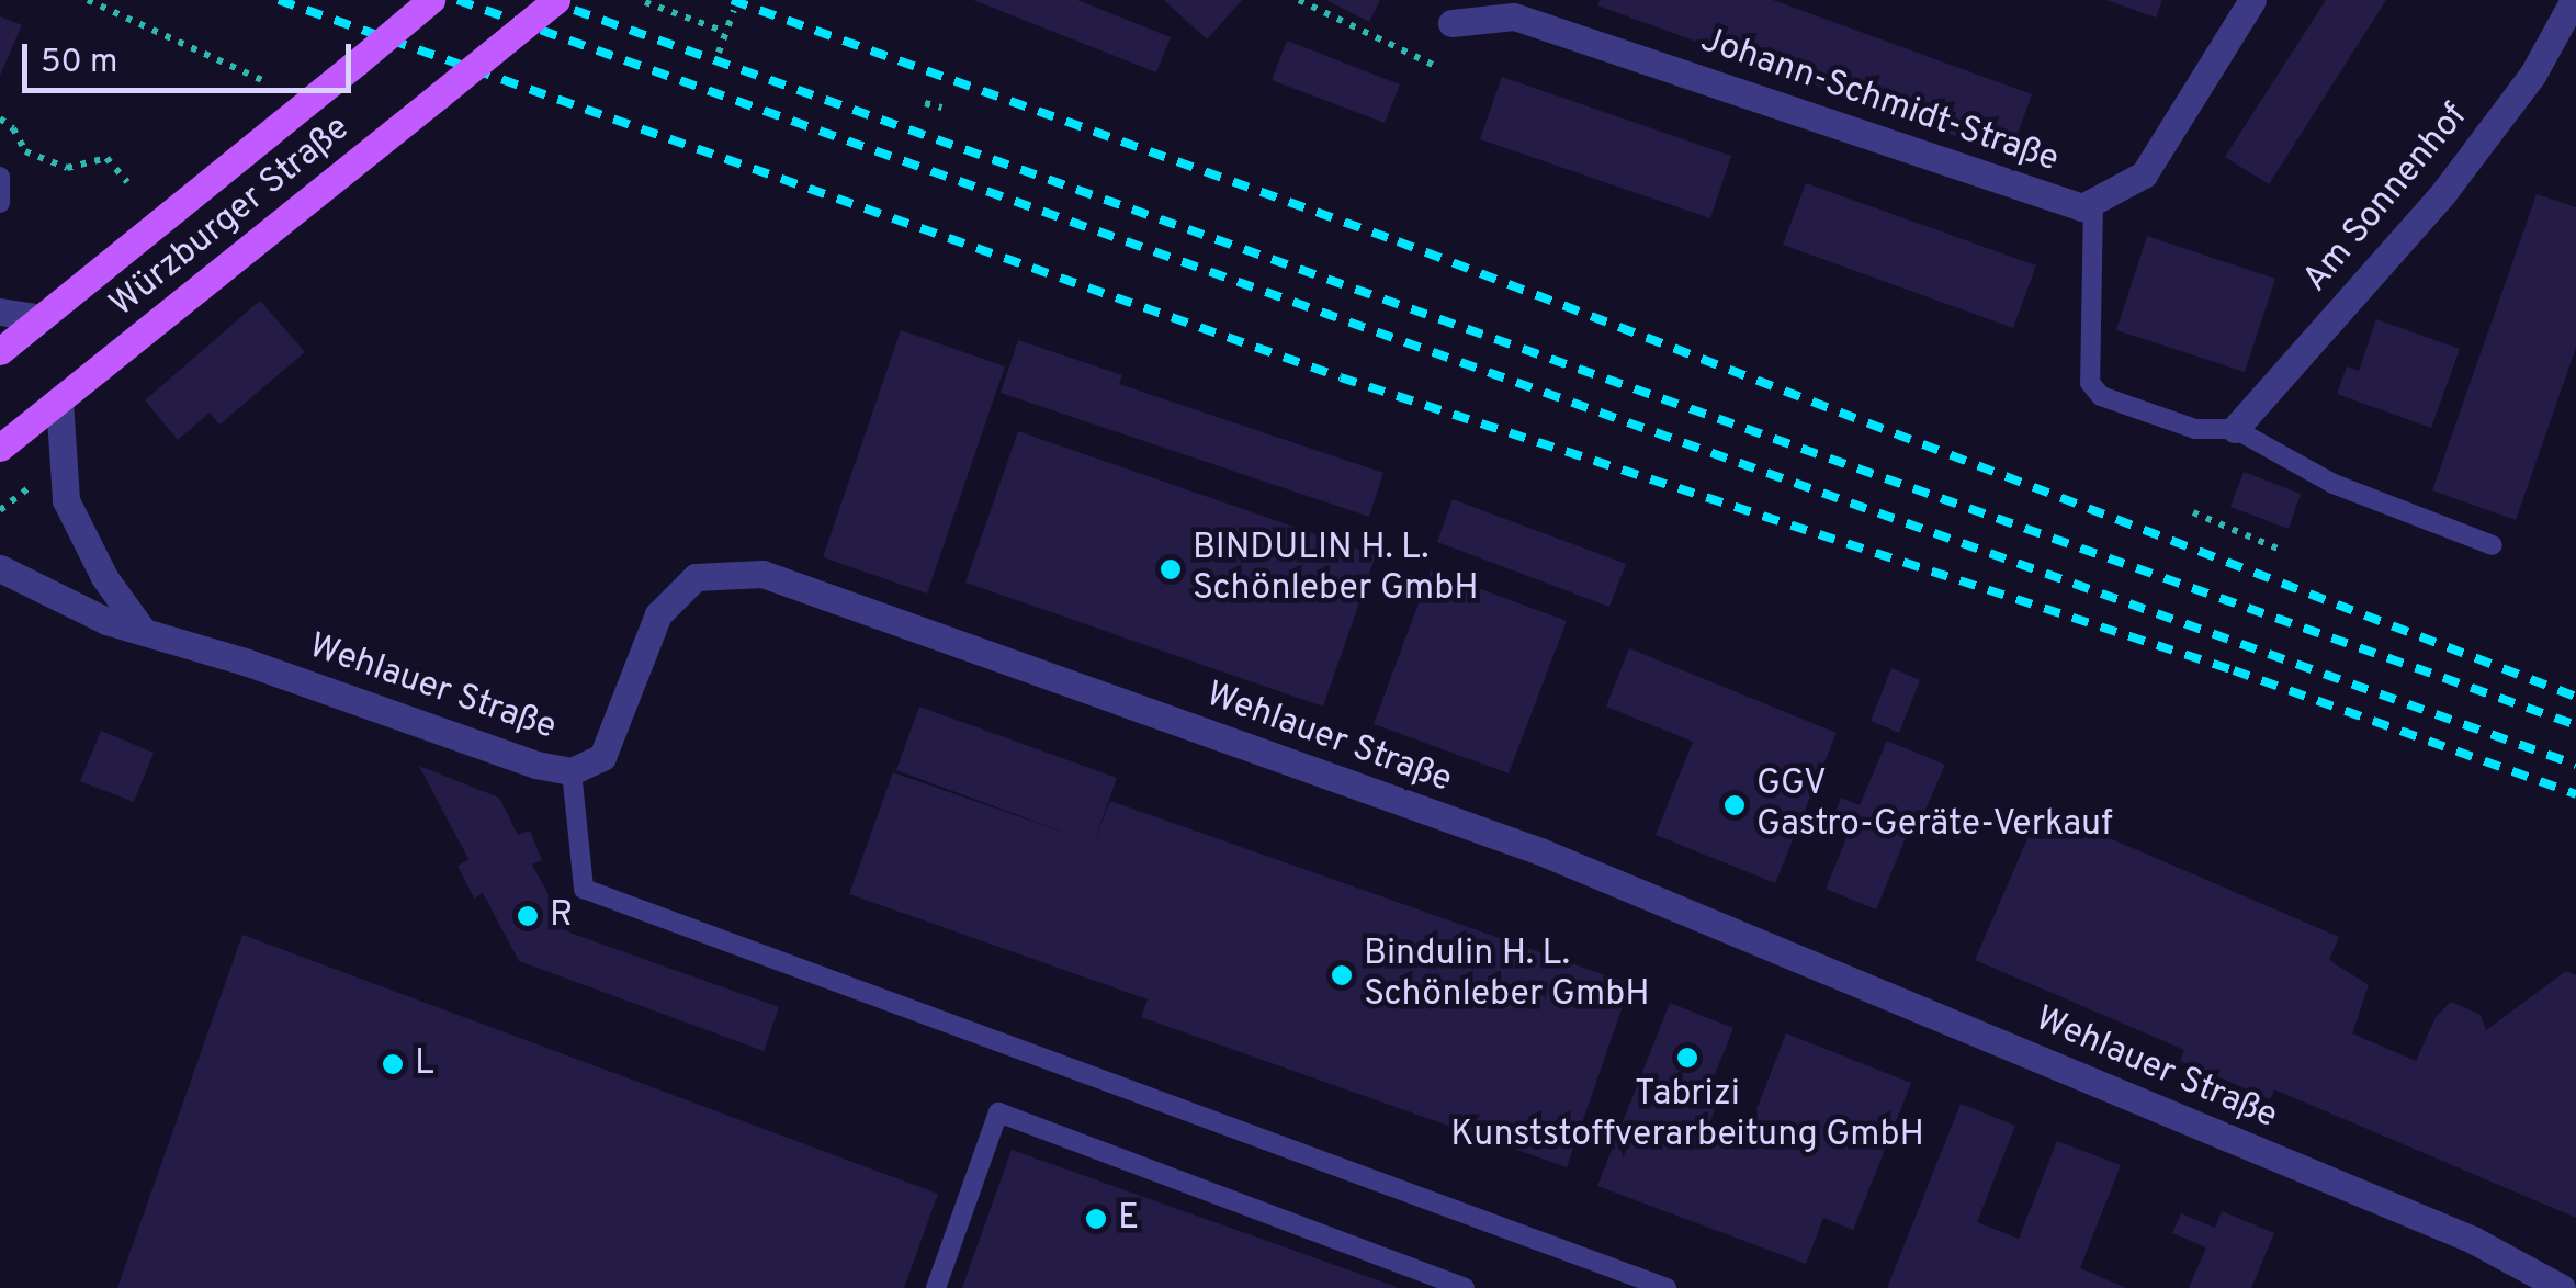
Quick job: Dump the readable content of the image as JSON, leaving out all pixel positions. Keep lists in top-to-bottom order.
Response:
{
  "streets": {
    "main road": ["Würzburger Straße"],
    "street": ["Johann-Schmidt-Straße", "Am Sonnenhof", "Wehlauer Straße"]
  },
  "places": [
    "BINDULIN H. L. Schönleber GmbH",
    "GGV Gastro-Geräte-Verkauf",
    "R",
    "Bindulin H. L. Schönleber GmbH",
    "Tabrizi Kunststoffverarbeitung GmbH",
    "L",
    "E"
  ],
  "scale_bar": "50 m"
}
